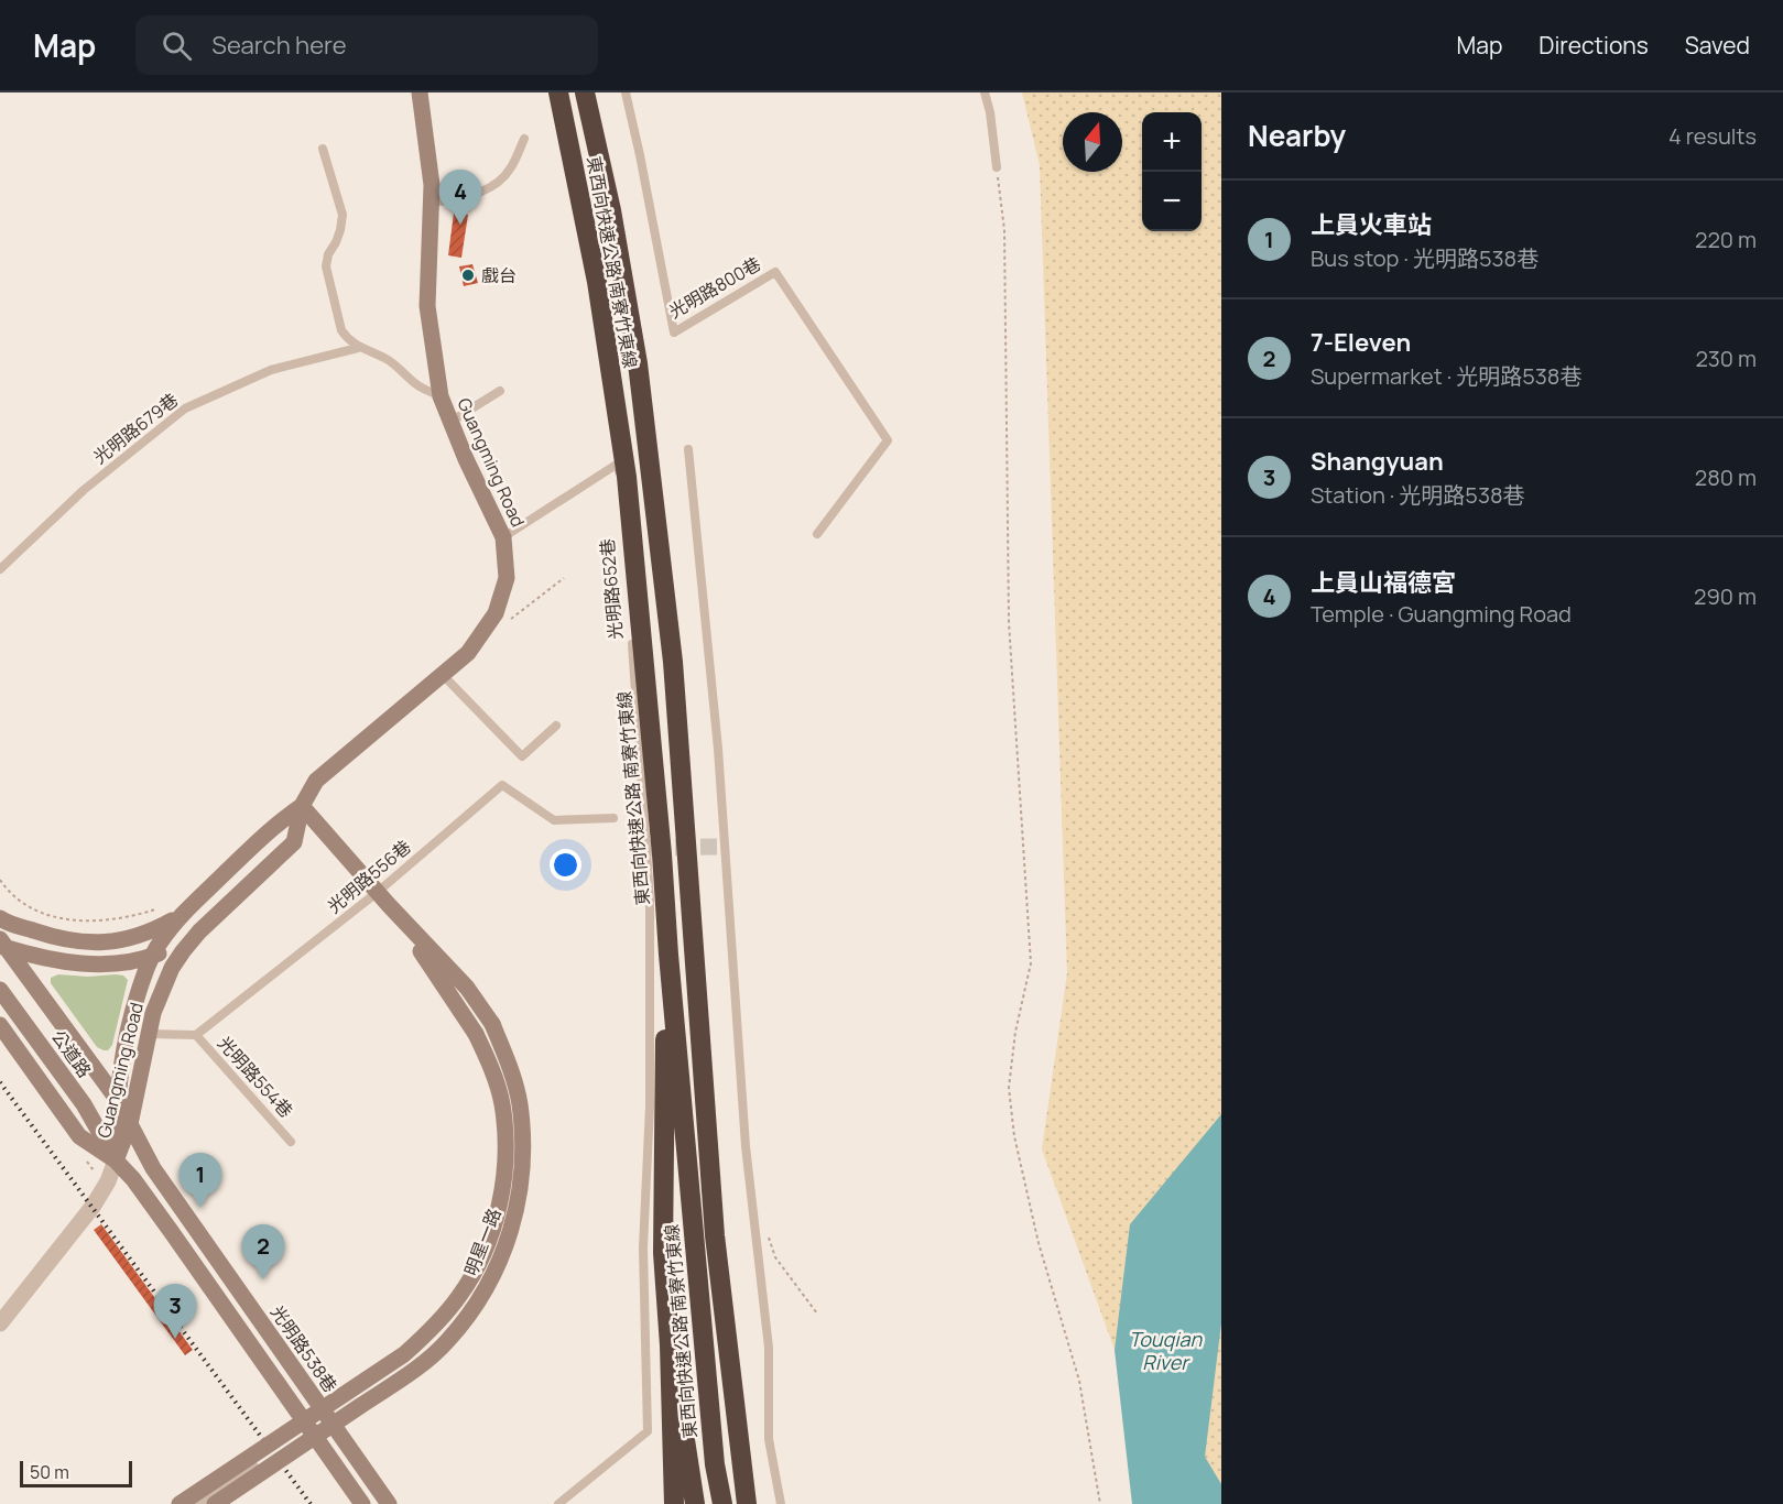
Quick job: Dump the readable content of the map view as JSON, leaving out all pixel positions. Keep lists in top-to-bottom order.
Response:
{
  "streets": {
    "highway": ["東西向快速公路 南寮竹東線"],
    "street": [
      "Guangming Road",
      "公道路",
      "明星一路",
      "光明路538巷"
    ],
    "lane": [
      "光明路800巷",
      "光明路679巷",
      "光明路652巷",
      "光明路556巷",
      "光明路554巷"
    ]
  },
  "crossings": [
    ["Guangming Road", "光明路652巷"],
    ["Guangming Road", "公道路"],
    ["Guangming Road", "明星一路"],
    ["Guangming Road", "光明路538巷"],
    ["光明路556巷", "光明路554巷"],
    ["光明路556巷", "明星一路"],
    ["公道路", "光明路538巷"]
  ],
  "water": ["Touqian River"],
  "places": ["戲台"],
  "scale_bar": "50 m",
  "north": "top",
  "page": {
    "header": "Map",
    "search": "Search here",
    "nav": ["Map", "Directions", "Saved"],
    "heading": ["Nearby", "4 results"],
    "map_buttons": ["+", "−"],
    "pins": [
      "4",
      "1",
      "2",
      "3"
    ],
    "list": [
      {
        "mark": "1",
        "name": "上員火車站",
        "note": "Bus stop · 光明路538巷",
        "value": "220 m"
      },
      {
        "mark": "2",
        "name": "7-Eleven",
        "note": "Supermarket · 光明路538巷",
        "value": "230 m"
      },
      {
        "mark": "3",
        "name": "Shangyuan",
        "note": "Station · 光明路538巷",
        "value": "280 m"
      },
      {
        "mark": "4",
        "name": "上員山福德宮",
        "note": "Temple · Guangming Road",
        "value": "290 m"
      }
    ],
    "scale": "50 m"
  }
}
